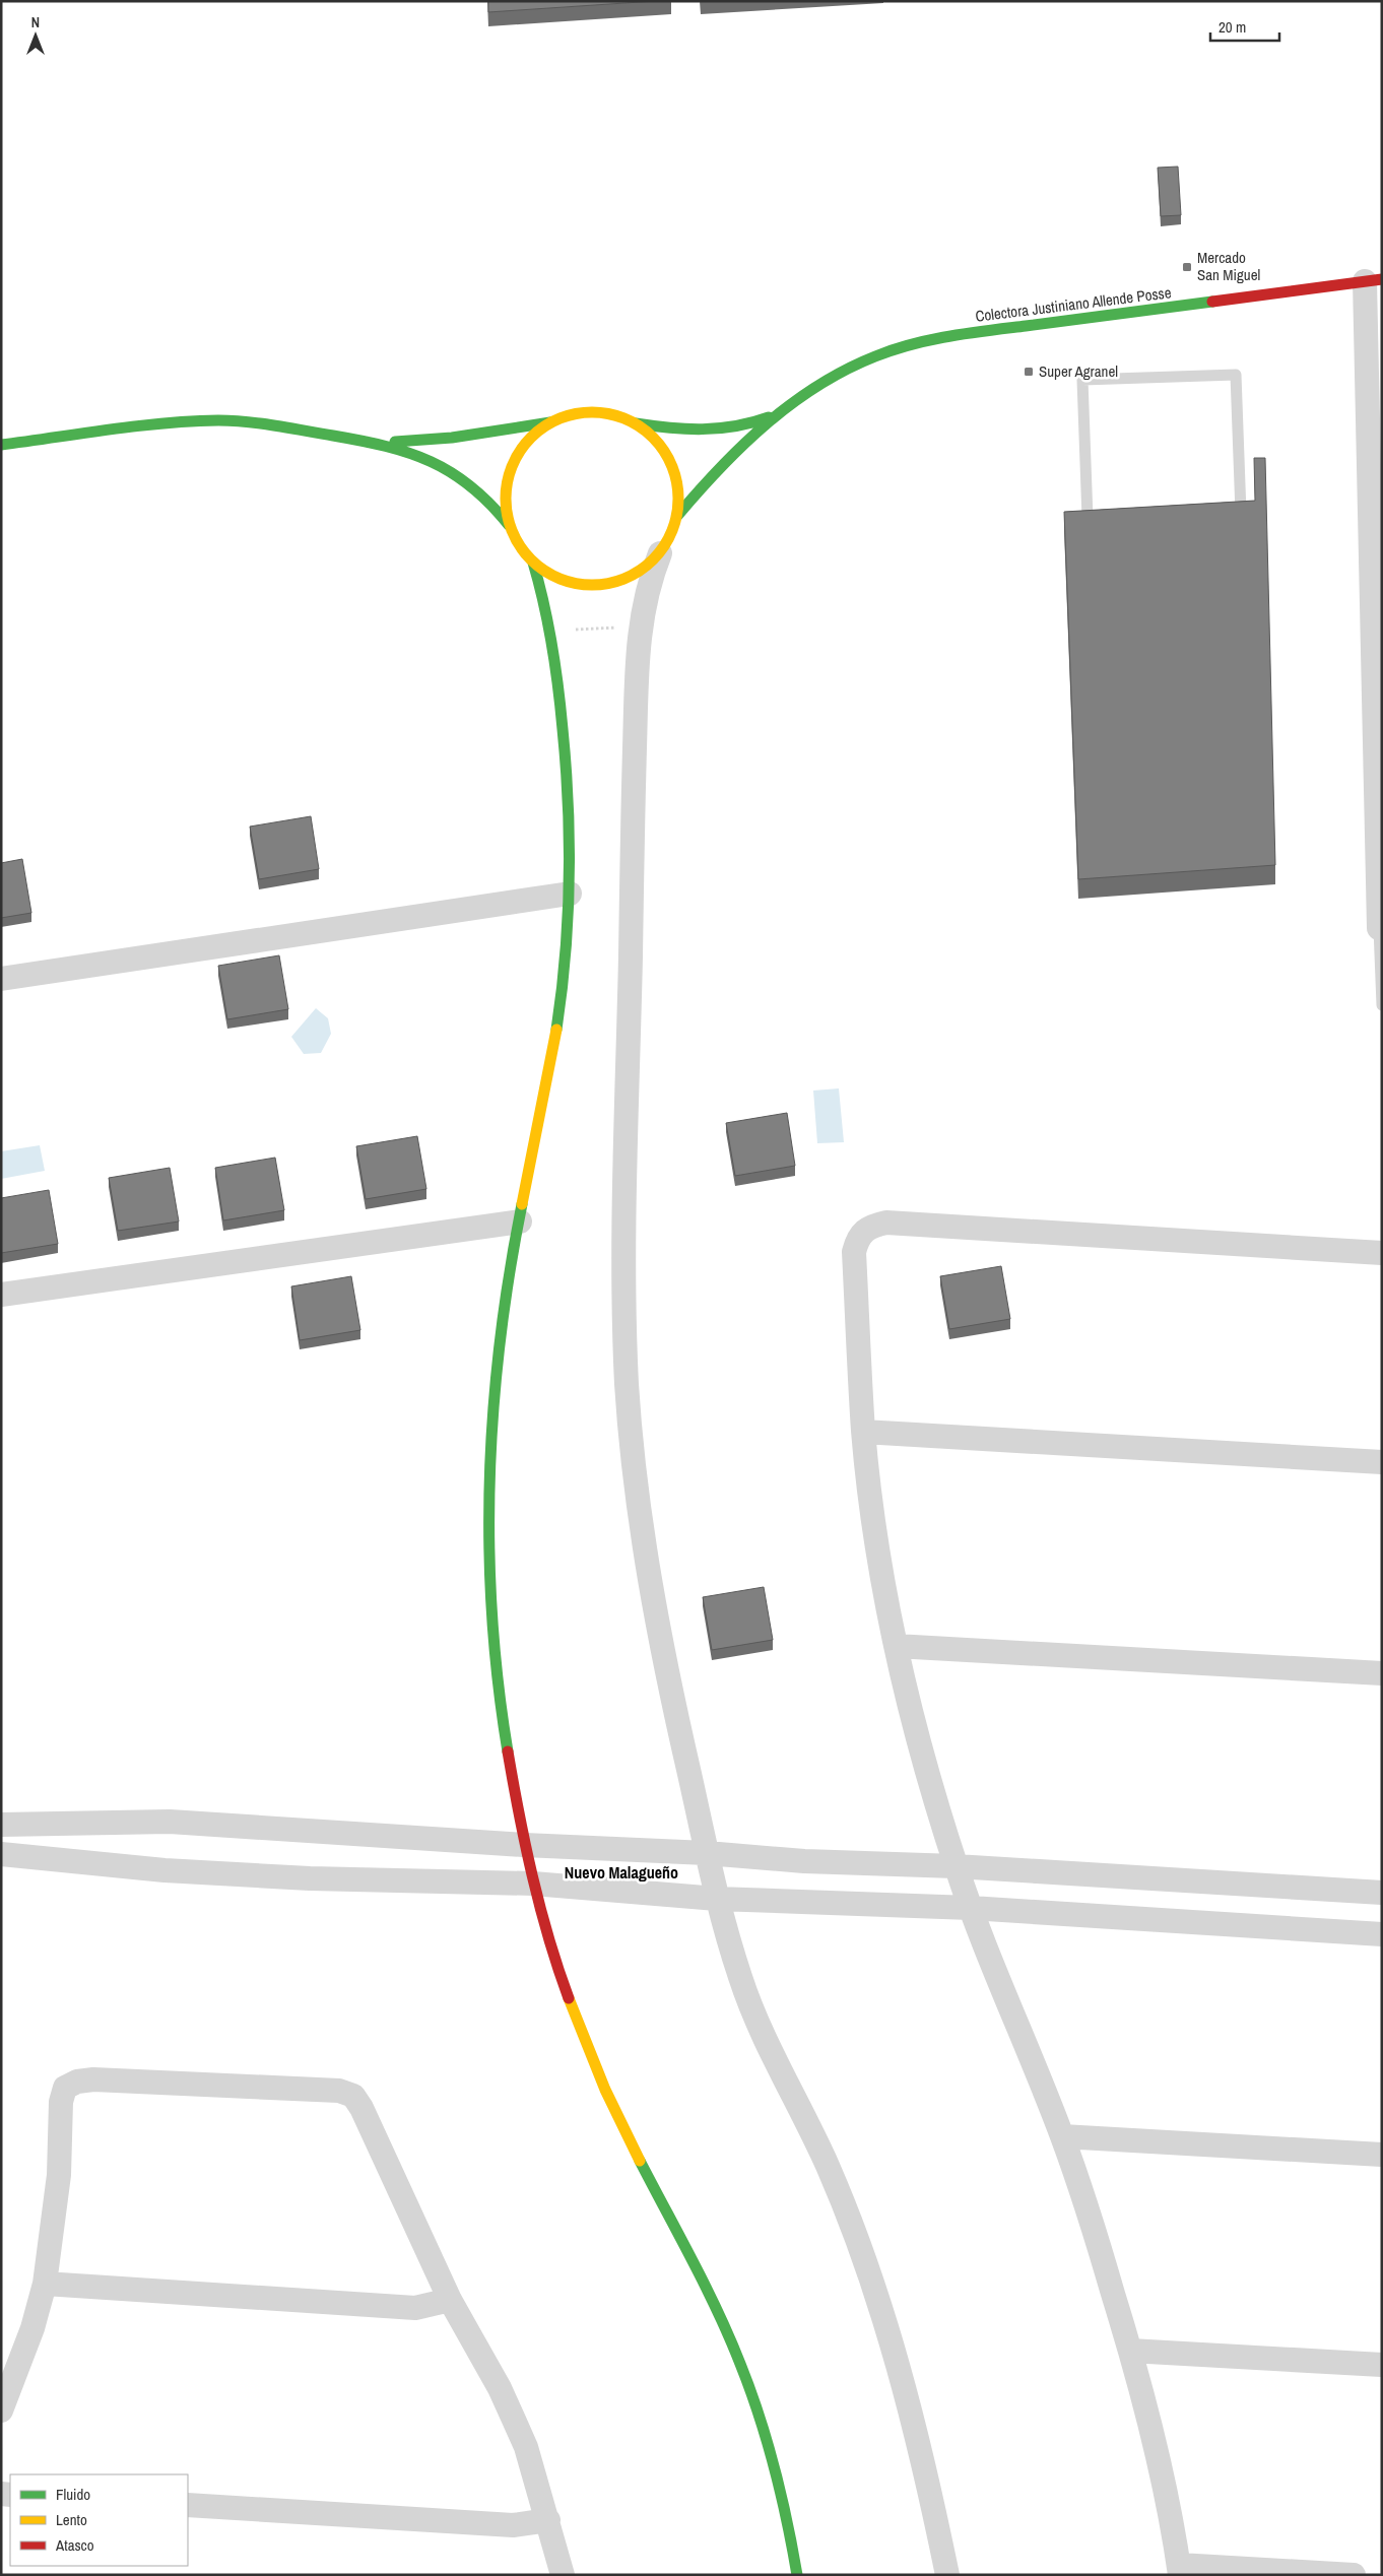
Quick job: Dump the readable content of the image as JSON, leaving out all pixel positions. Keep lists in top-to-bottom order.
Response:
{
  "streets": {
    "main road": ["Colectora Justiniano Allende Posse"]
  },
  "districts": ["Nuevo Malagueño"],
  "places": {
    "transit": ["Mercado San Miguel", "Super Agranel"]
  },
  "legend": ["Fluido", "Lento", "Atasco"],
  "scale_bar": "20 m",
  "north": "top"
}
